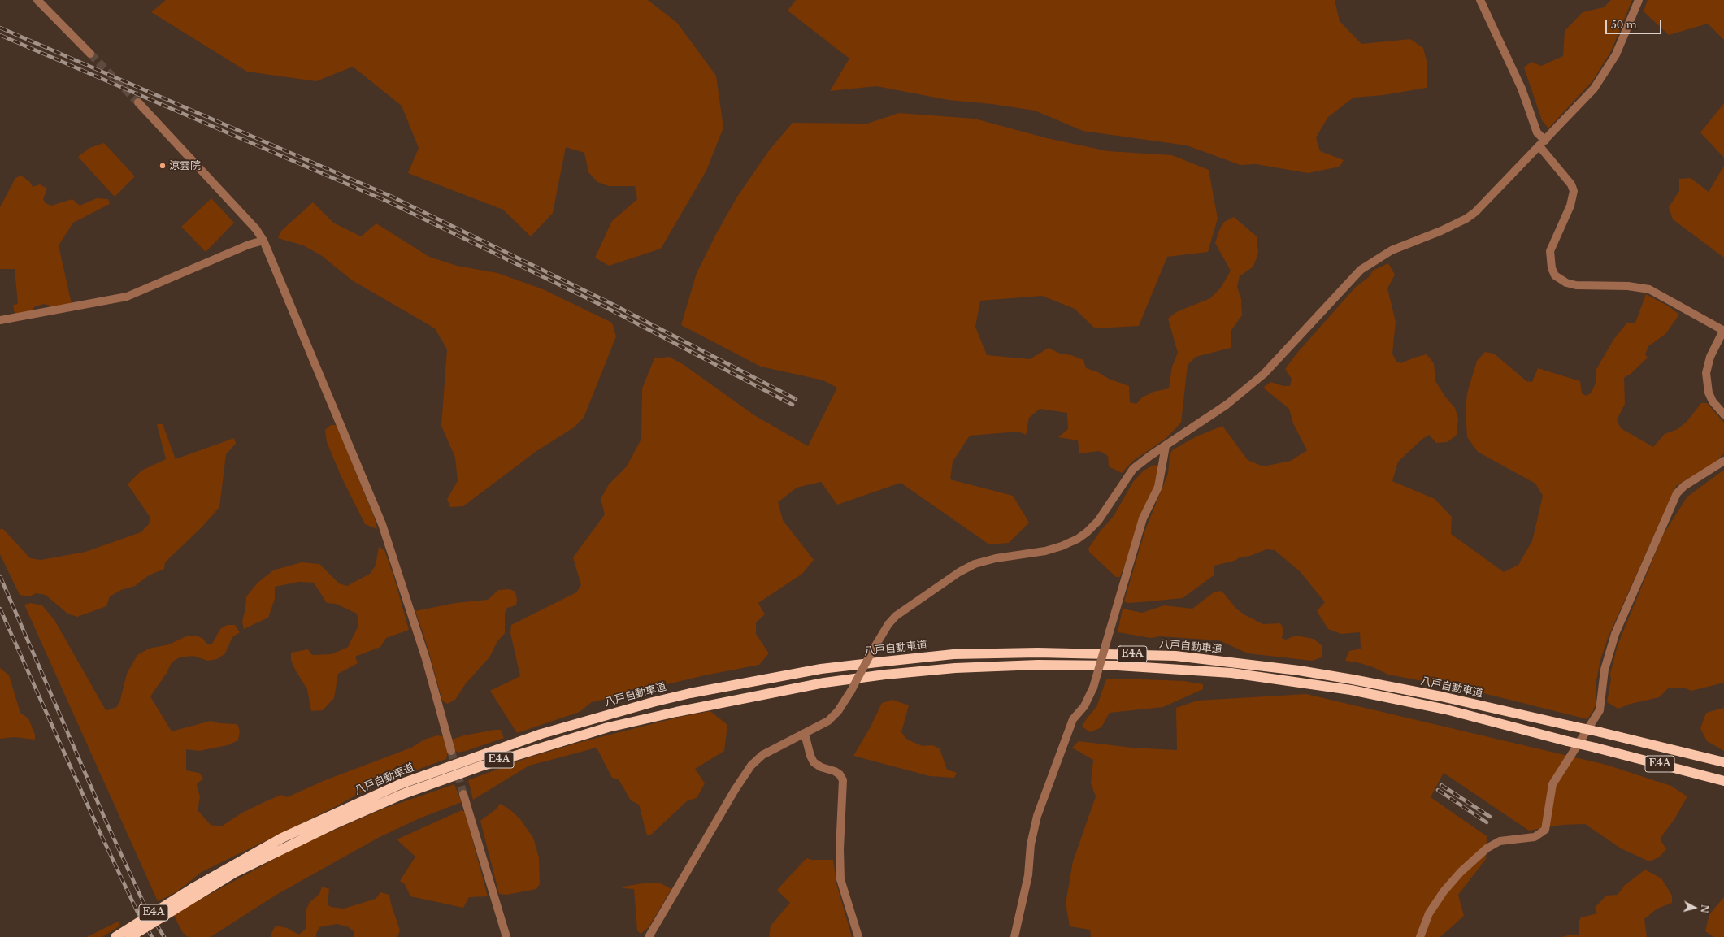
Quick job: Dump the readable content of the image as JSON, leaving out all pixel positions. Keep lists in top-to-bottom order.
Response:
{
  "streets": {
    "highway": ["八戸自動車道", "E4A"]
  },
  "places": ["涼雲院"],
  "scale_bar": "50 m",
  "north": "right"
}
